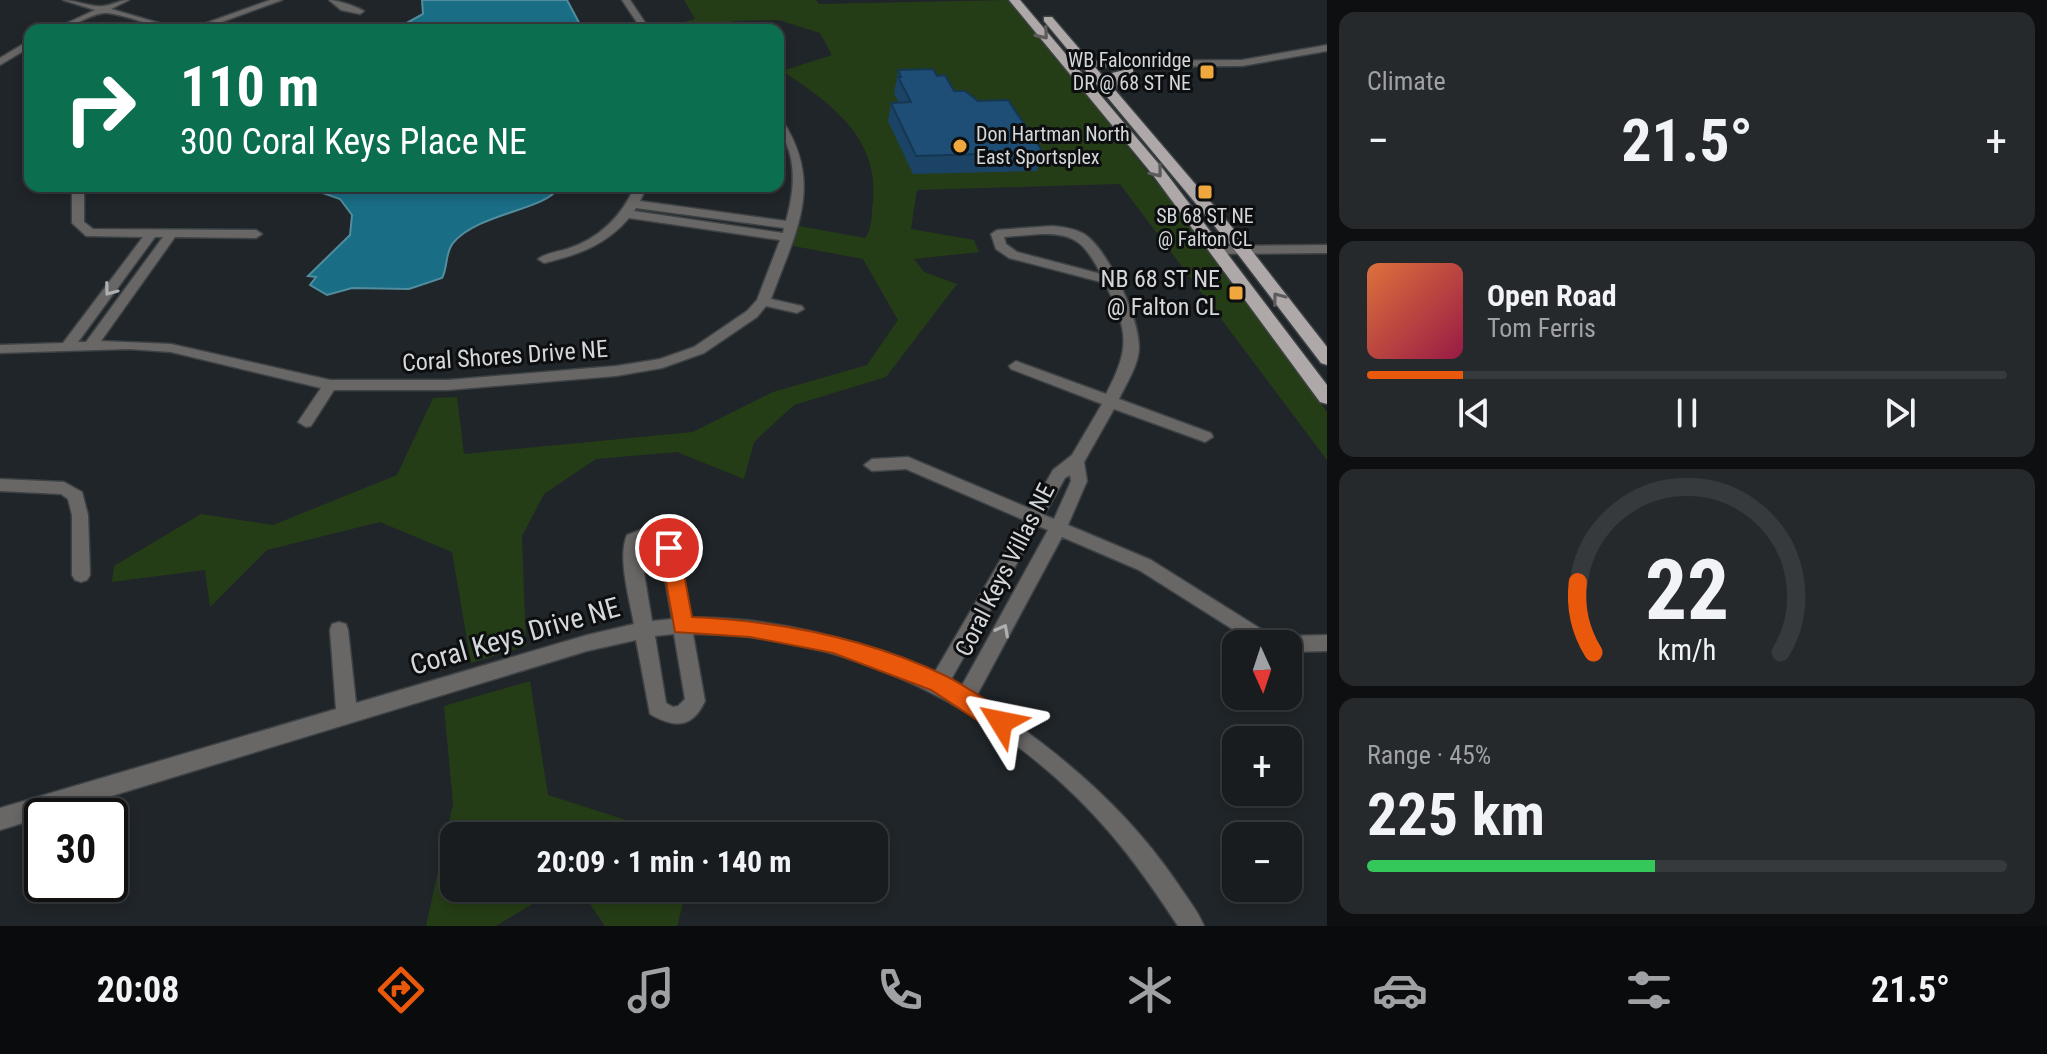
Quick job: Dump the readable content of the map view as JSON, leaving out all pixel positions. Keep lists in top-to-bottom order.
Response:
{
  "streets": {
    "street": ["Coral Shores Drive NE", "Coral Keys Villas NE", "Coral Keys Drive NE"]
  },
  "crossings": [
    ["Coral Keys Villas NE", "Coral Keys Drive NE"]
  ],
  "places": {
    "transit": ["WB Falconridge DR @ 68 ST NE", "SB 68 ST NE @ Falton CL", "NB 68 ST NE @ Falton CL"],
    "other": ["Don Hartman North East Sportsplex"]
  },
  "north": "bottom",
  "page": {
    "tile": [
      "Climate",
      ["Range · 45%", "225 km"]
    ],
    "turn": ["110 m", "300 Coral Keys Place NE"],
    "heat": ["−", "21.5°", "+"],
    "song": ["Open Road", "Tom Ferris"],
    "map_buttons": ["+", "−"],
    "limit": "30",
    "trip": "20:09 · 1 min · 140 m",
    "tabs": ["20:08", "21.5°"],
    "gauge": ["22", "km/h"]
  }
}
